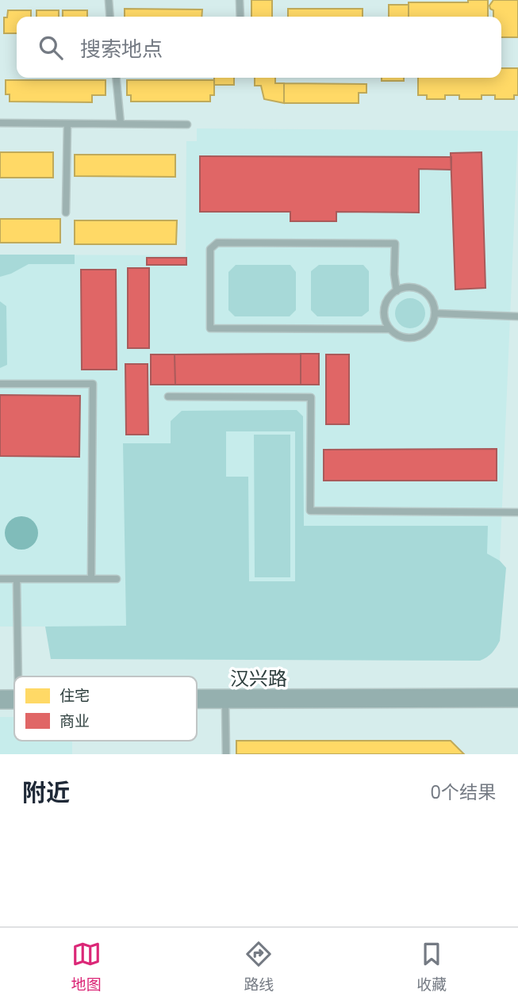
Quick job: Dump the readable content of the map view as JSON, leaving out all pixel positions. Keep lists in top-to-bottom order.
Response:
{
  "streets": {
    "street": ["汉兴路"]
  },
  "legend": ["住宅", "商业"],
  "page": {
    "search": "搜索地点",
    "heading": ["附近", "0个结果"],
    "nav": ["地图", "路线", "收藏"]
  }
}
